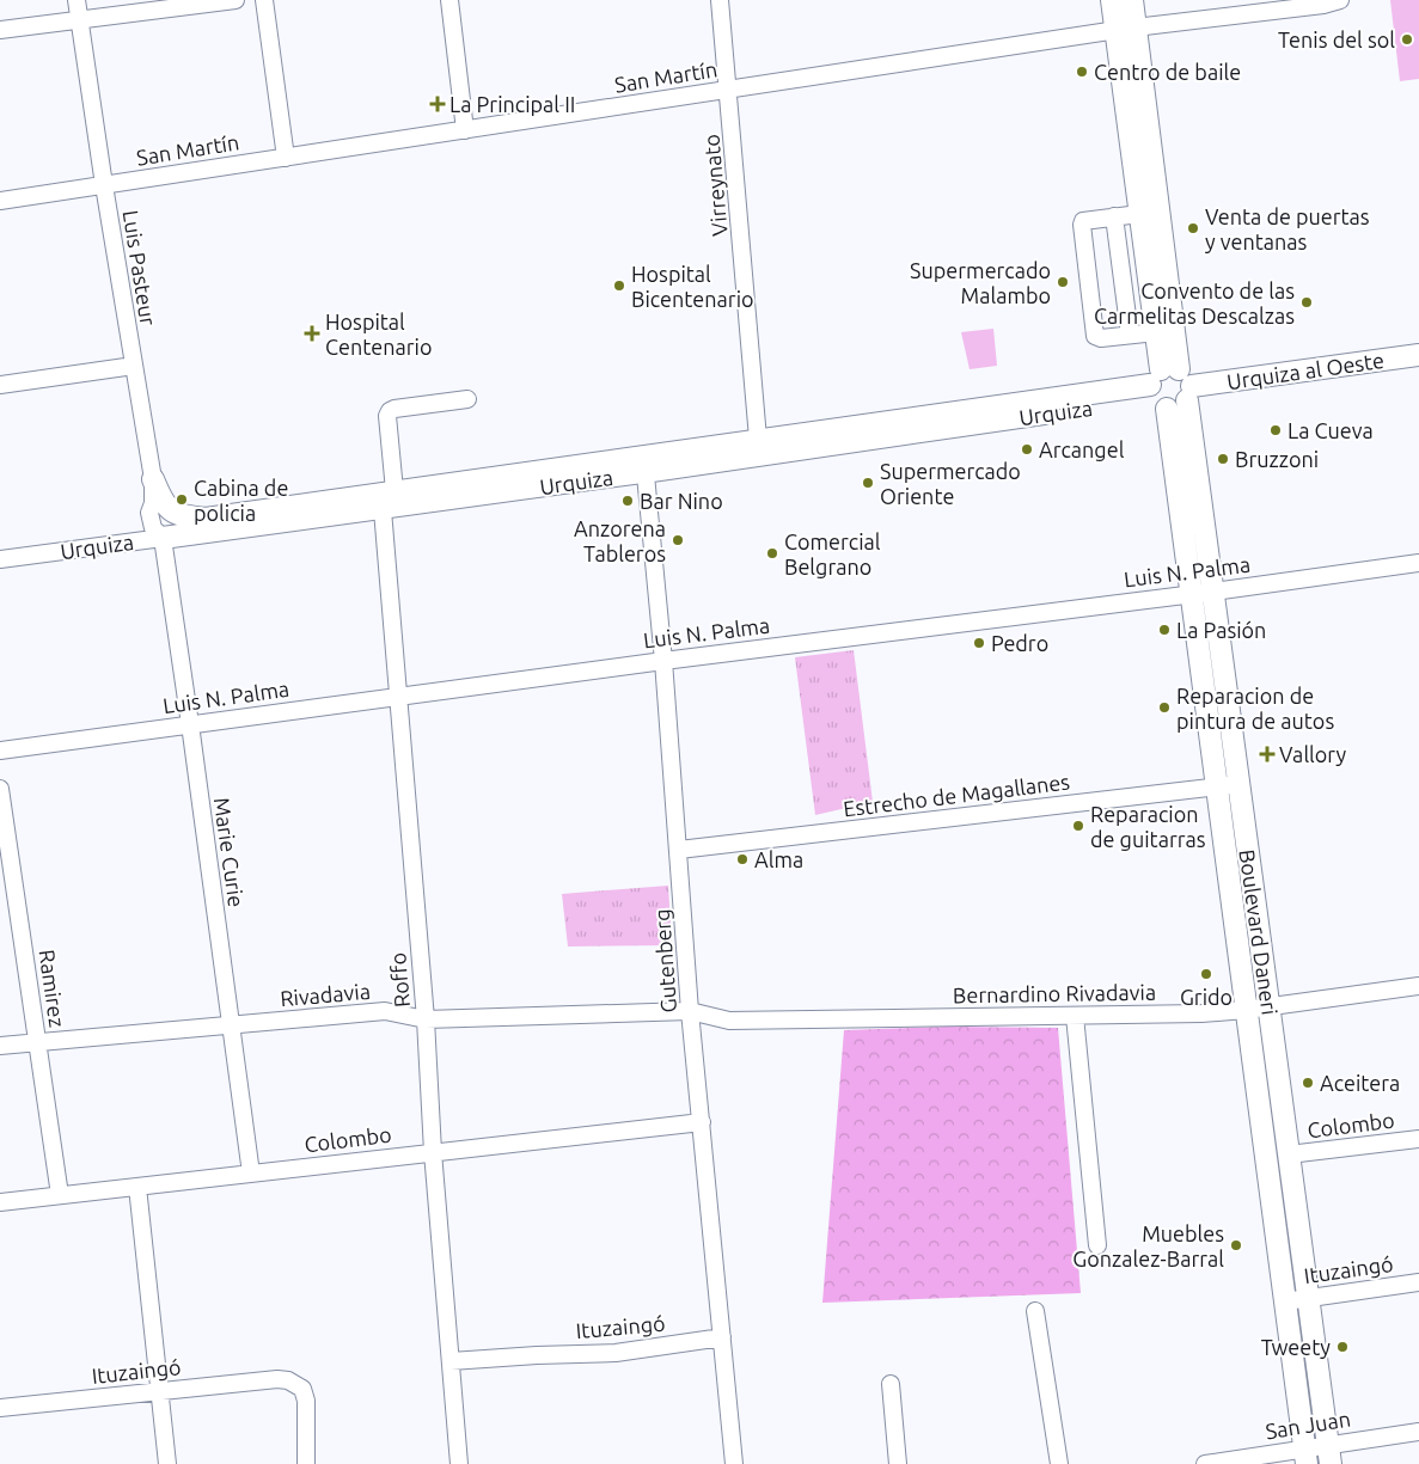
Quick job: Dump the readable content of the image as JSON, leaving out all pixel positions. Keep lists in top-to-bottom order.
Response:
{
  "streets": {
    "main road": ["Urquiza al Oeste", "Urquiza", "Boulevard Daneri"],
    "street": [
      "San Martín",
      "Virreynato",
      "Luis Pasteur",
      "Luis N. Palma",
      "Estrecho de Magallanes",
      "Marie Curie",
      "Gutenberg",
      "Roffo",
      "Ramirez",
      "Bernardino Rivadavia",
      "Rivadavia",
      "Colombo",
      "Ituzaingó",
      "San Juan"
    ]
  },
  "crossings": [
    ["San Martín", "Virreynato"],
    ["San Martín", "Luis Pasteur"],
    ["Virreynato", "Urquiza"],
    ["Luis Pasteur", "Urquiza"],
    ["Luis Pasteur", "Marie Curie"],
    ["Urquiza al Oeste", "Urquiza"],
    ["Urquiza al Oeste", "Boulevard Daneri"],
    ["Urquiza", "Marie Curie"],
    ["Urquiza", "Boulevard Daneri"],
    ["Urquiza", "Gutenberg"],
    ["Urquiza", "Roffo"],
    ["Luis N. Palma", "Marie Curie"],
    ["Luis N. Palma", "Boulevard Daneri"],
    ["Luis N. Palma", "Gutenberg"],
    ["Luis N. Palma", "Roffo"],
    ["Estrecho de Magallanes", "Boulevard Daneri"],
    ["Estrecho de Magallanes", "Gutenberg"],
    ["Marie Curie", "Rivadavia"],
    ["Marie Curie", "Colombo"],
    ["Boulevard Daneri", "Bernardino Rivadavia"],
    ["Boulevard Daneri", "Colombo"],
    ["Boulevard Daneri", "Ituzaingó"],
    ["Boulevard Daneri", "San Juan"],
    ["Gutenberg", "Bernardino Rivadavia"],
    ["Gutenberg", "Rivadavia"],
    ["Gutenberg", "Colombo"],
    ["Gutenberg", "Ituzaingó"],
    ["Roffo", "Rivadavia"],
    ["Roffo", "Colombo"],
    ["Roffo", "Ituzaingó"],
    ["Ramirez", "Rivadavia"],
    ["Ramirez", "Colombo"],
    ["Bernardino Rivadavia", "Rivadavia"]
  ],
  "places": {
    "other": [
      "Tenis del sol",
      "Centro de baile",
      "Venta de puertas y ventanas",
      "Supermercado Malambo",
      "Hospital Bicentenario",
      "Convento de las Carmelitas Descalzas",
      "La Cueva",
      "Arcangel",
      "Bruzzoni",
      "Supermercado Oriente",
      "Cabina de policia",
      "Bar Nino",
      "Anzorena Tableros",
      "Comercial Belgrano",
      "La Pasión",
      "Pedro",
      "Reparacion de pintura de autos",
      "Reparacion de guitarras",
      "Alma",
      "Grido",
      "Aceitera",
      "Muebles Gonzalez-Barral",
      "Tweety"
    ],
    "health": ["La Principal II", "Hospital Centenario", "Vallory"]
  }
}
